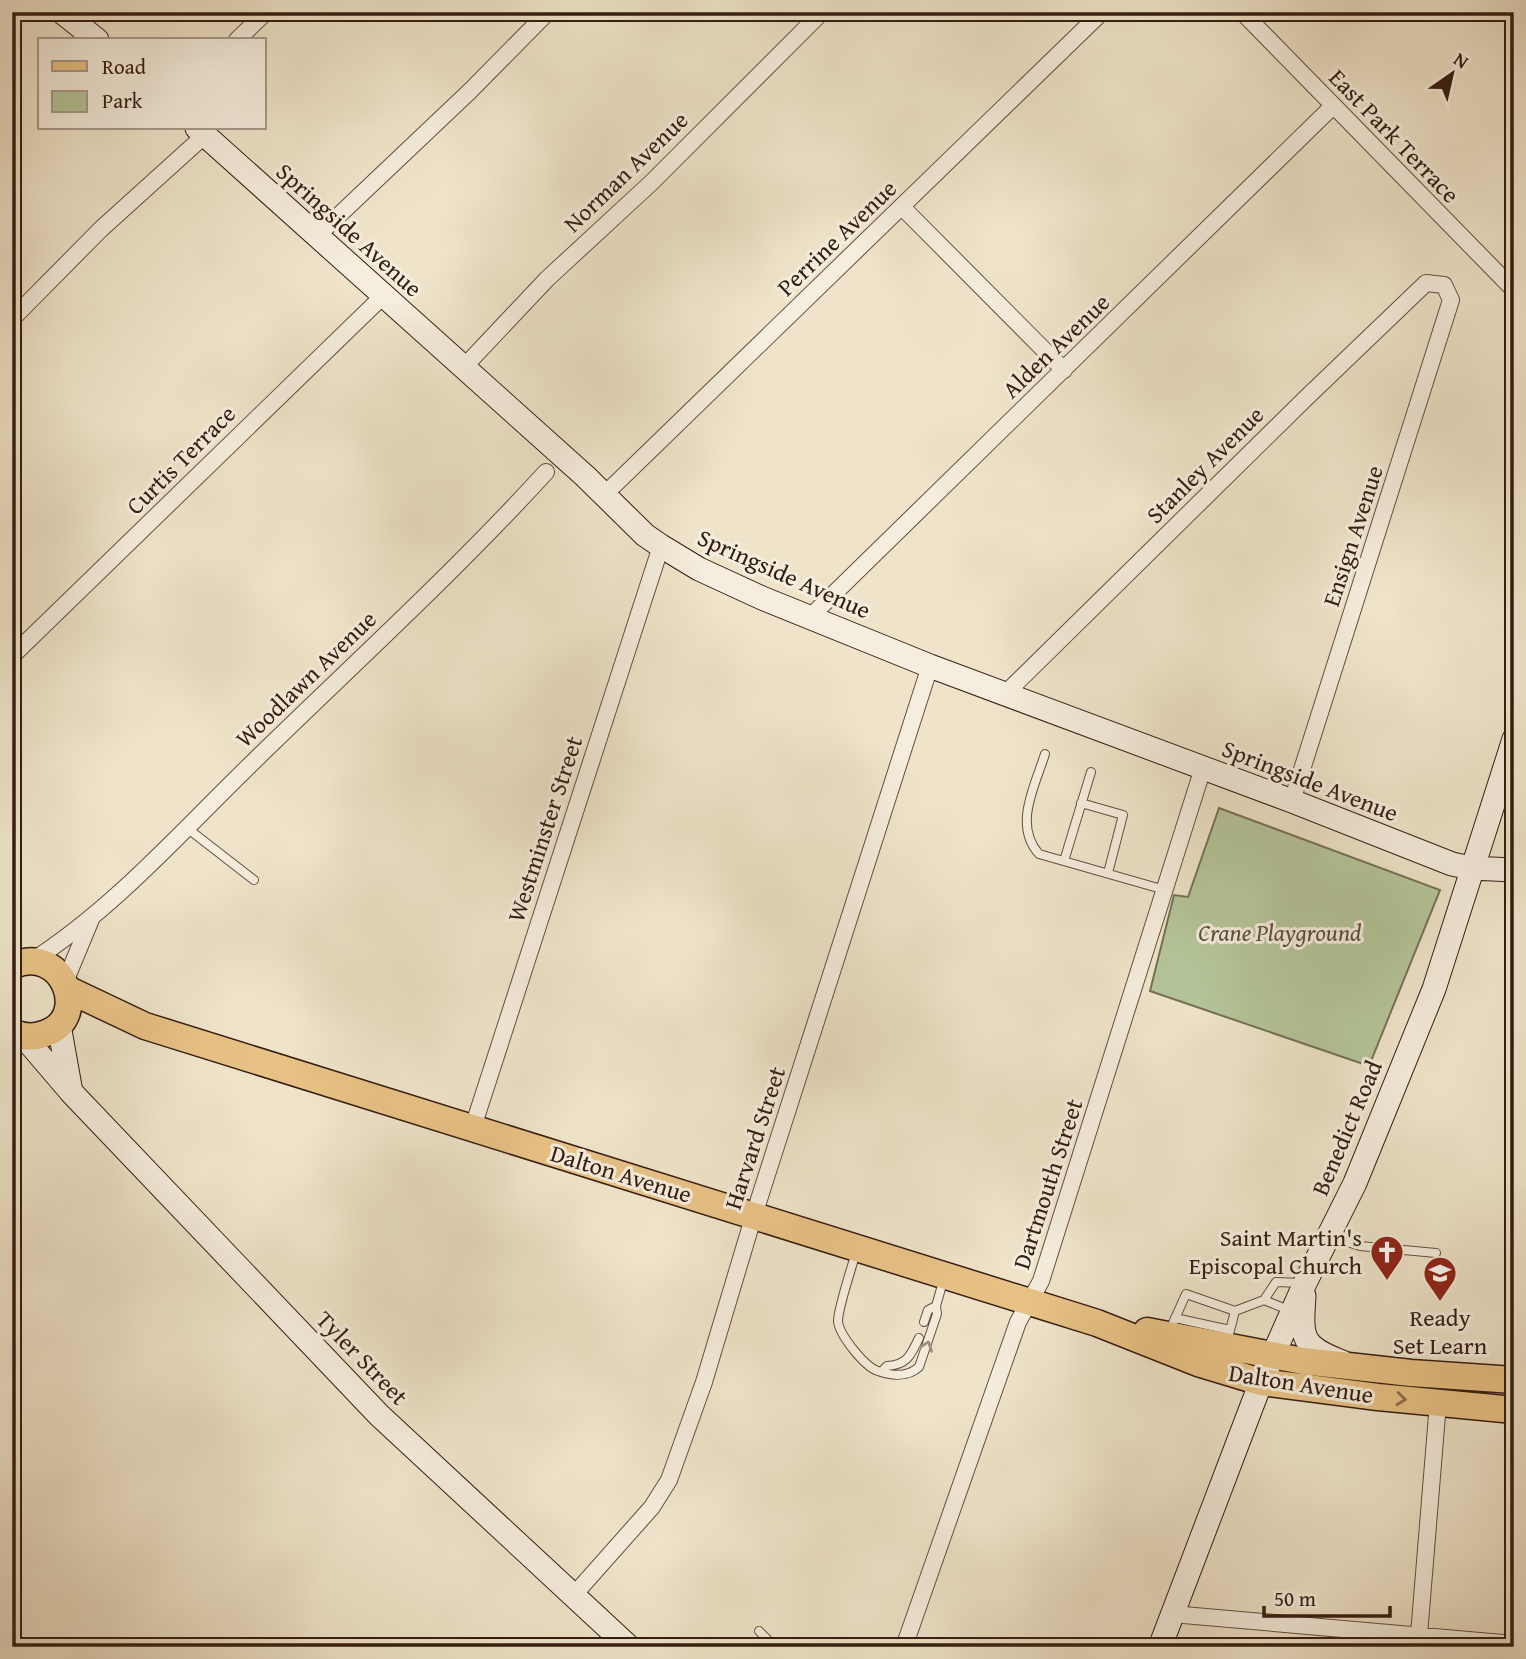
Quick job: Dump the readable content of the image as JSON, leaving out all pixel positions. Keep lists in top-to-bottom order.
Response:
{
  "streets": {
    "main road": ["Dalton Avenue"],
    "street": [
      "East Park Terrace",
      "Norman Avenue",
      "Springside Avenue",
      "Perrine Avenue",
      "Alden Avenue",
      "Curtis Terrace",
      "Stanley Avenue",
      "Ensign Avenue",
      "Woodlawn Avenue",
      "Westminster Street",
      "Benedict Road",
      "Harvard Street",
      "Dartmouth Street",
      "Tyler Street"
    ]
  },
  "crossings": [
    ["East Park Terrace", "Alden Avenue"],
    ["Norman Avenue", "Springside Avenue"],
    ["Springside Avenue", "Perrine Avenue"],
    ["Springside Avenue", "Alden Avenue"],
    ["Springside Avenue", "Curtis Terrace"],
    ["Springside Avenue", "Stanley Avenue"],
    ["Springside Avenue", "Ensign Avenue"],
    ["Springside Avenue", "Westminster Street"],
    ["Springside Avenue", "Benedict Road"],
    ["Springside Avenue", "Harvard Street"],
    ["Springside Avenue", "Dartmouth Street"],
    ["Stanley Avenue", "Ensign Avenue"],
    ["Woodlawn Avenue", "Dalton Avenue"],
    ["Westminster Street", "Dalton Avenue"],
    ["Benedict Road", "Dalton Avenue"],
    ["Harvard Street", "Dalton Avenue"],
    ["Harvard Street", "Tyler Street"],
    ["Dalton Avenue", "Dartmouth Street"]
  ],
  "parks": ["Crane Playground"],
  "places": {
    "church": ["Saint Martin's Episcopal Church"],
    "school or university": ["Ready Set Learn"]
  },
  "legend": ["Road", "Park"],
  "scale_bar": "50 m",
  "north": "top right"
}
